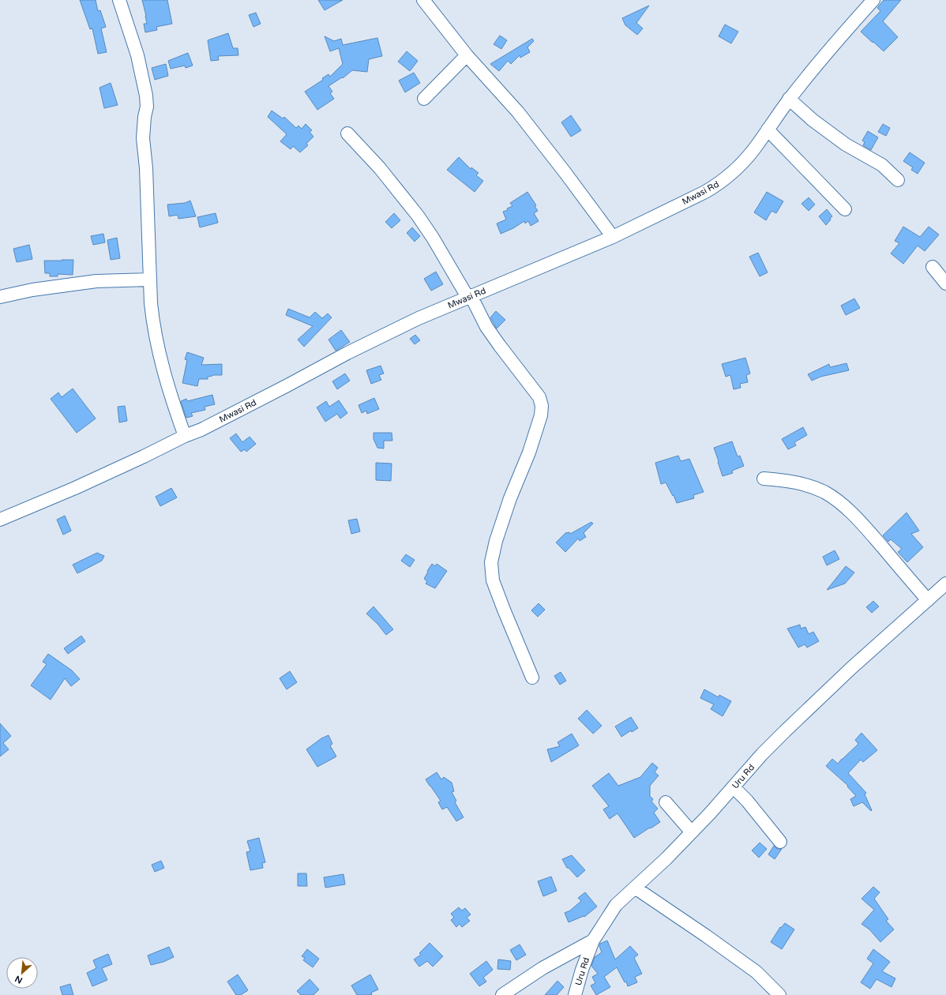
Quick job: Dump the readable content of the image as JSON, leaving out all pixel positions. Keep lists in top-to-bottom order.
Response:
{
  "streets": {
    "street": ["Mwasi Rd", "Uru Rd"]
  },
  "north": "bottom left"
}
